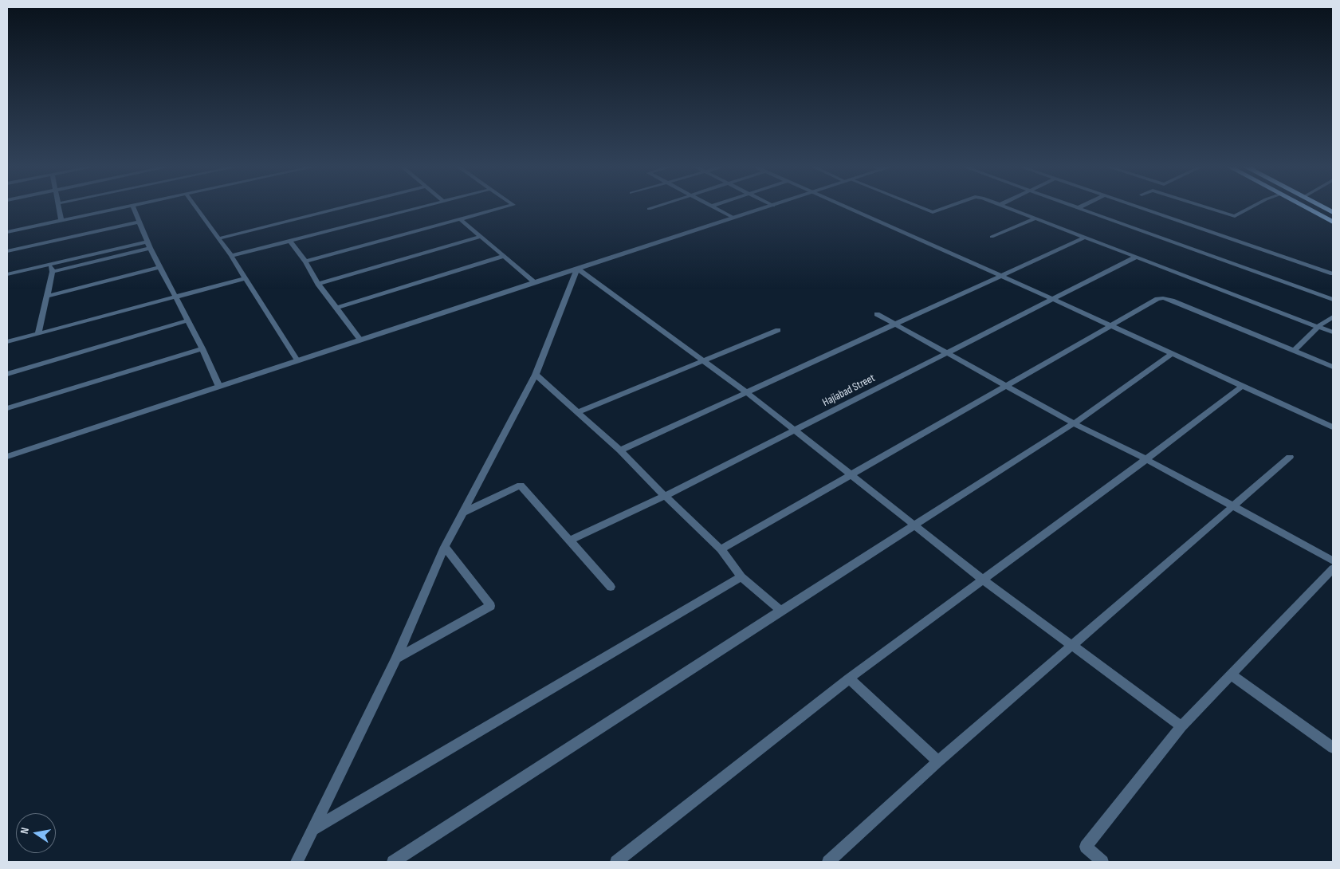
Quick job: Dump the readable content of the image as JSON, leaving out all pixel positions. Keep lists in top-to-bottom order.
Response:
{
  "streets": {
    "street": ["Hajiabad Street"]
  },
  "north": "left"
}
